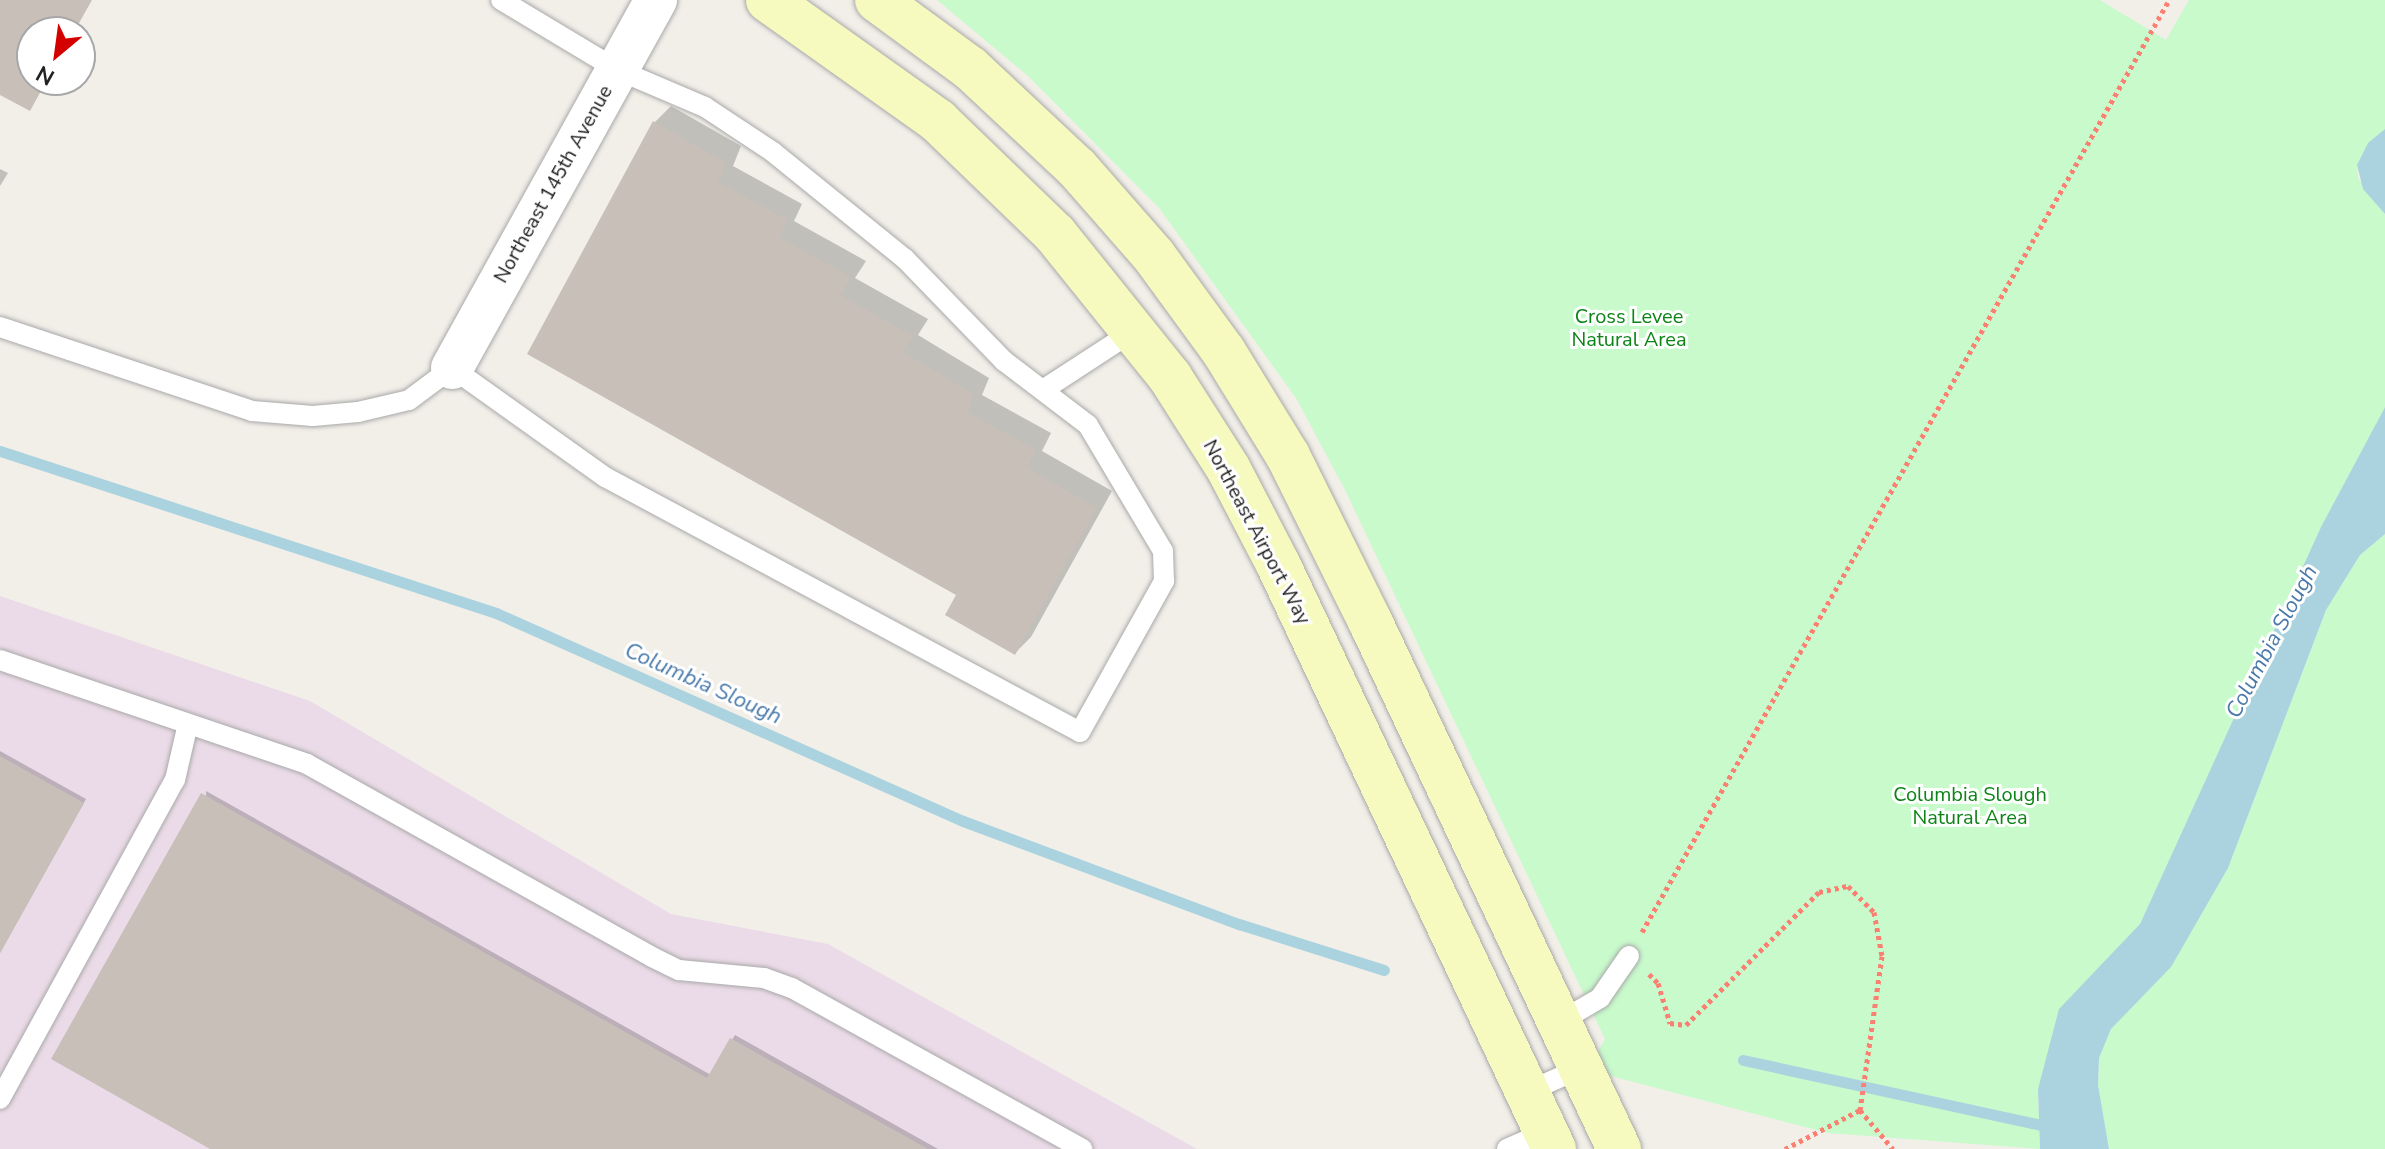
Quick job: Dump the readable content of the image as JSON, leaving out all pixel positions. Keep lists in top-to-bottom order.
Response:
{
  "streets": {
    "main road": ["Northeast Airport Way"],
    "street": ["Northeast 145th Avenue"]
  },
  "water": ["Columbia Slough"],
  "parks": ["Cross Levee Natural Area", "Columbia Slough Natural Area"],
  "north": "bottom left"
}
